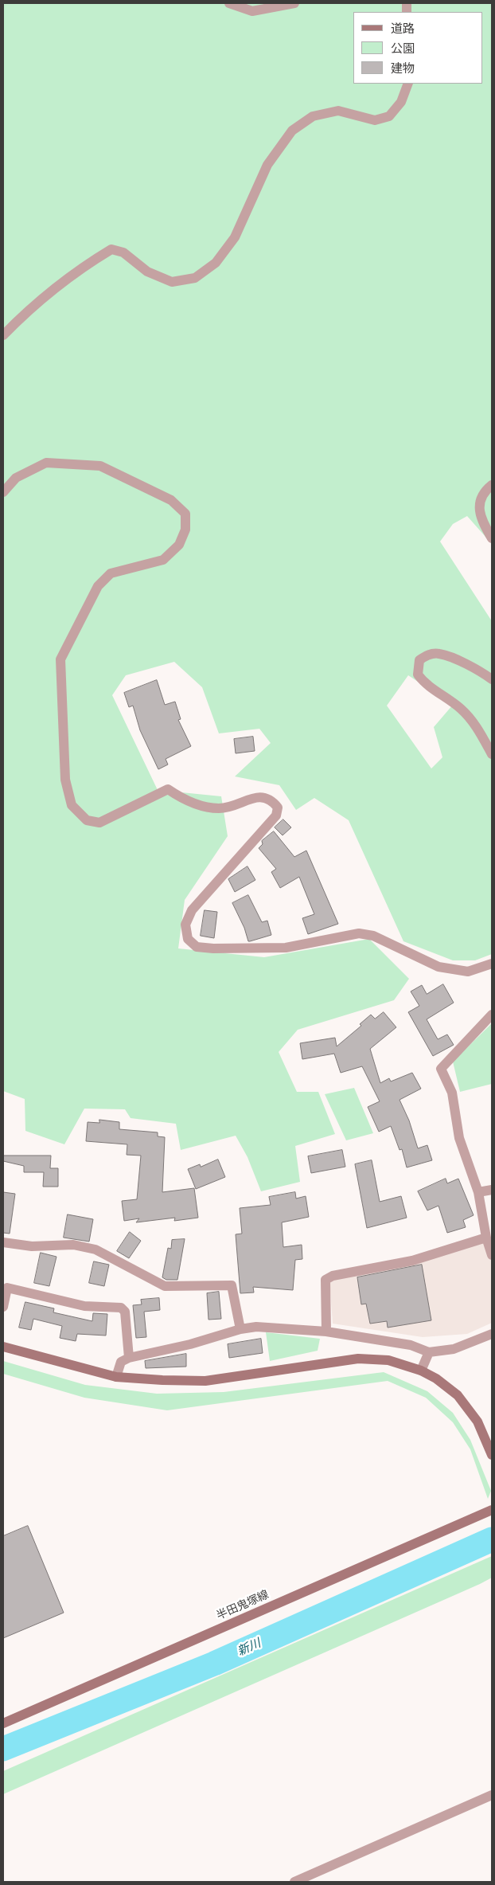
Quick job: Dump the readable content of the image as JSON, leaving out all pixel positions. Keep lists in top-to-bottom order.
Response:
{
  "streets": {
    "street": ["半田鬼塚線"]
  },
  "water": ["新川"],
  "legend": ["道路", "公園", "建物"]
}
